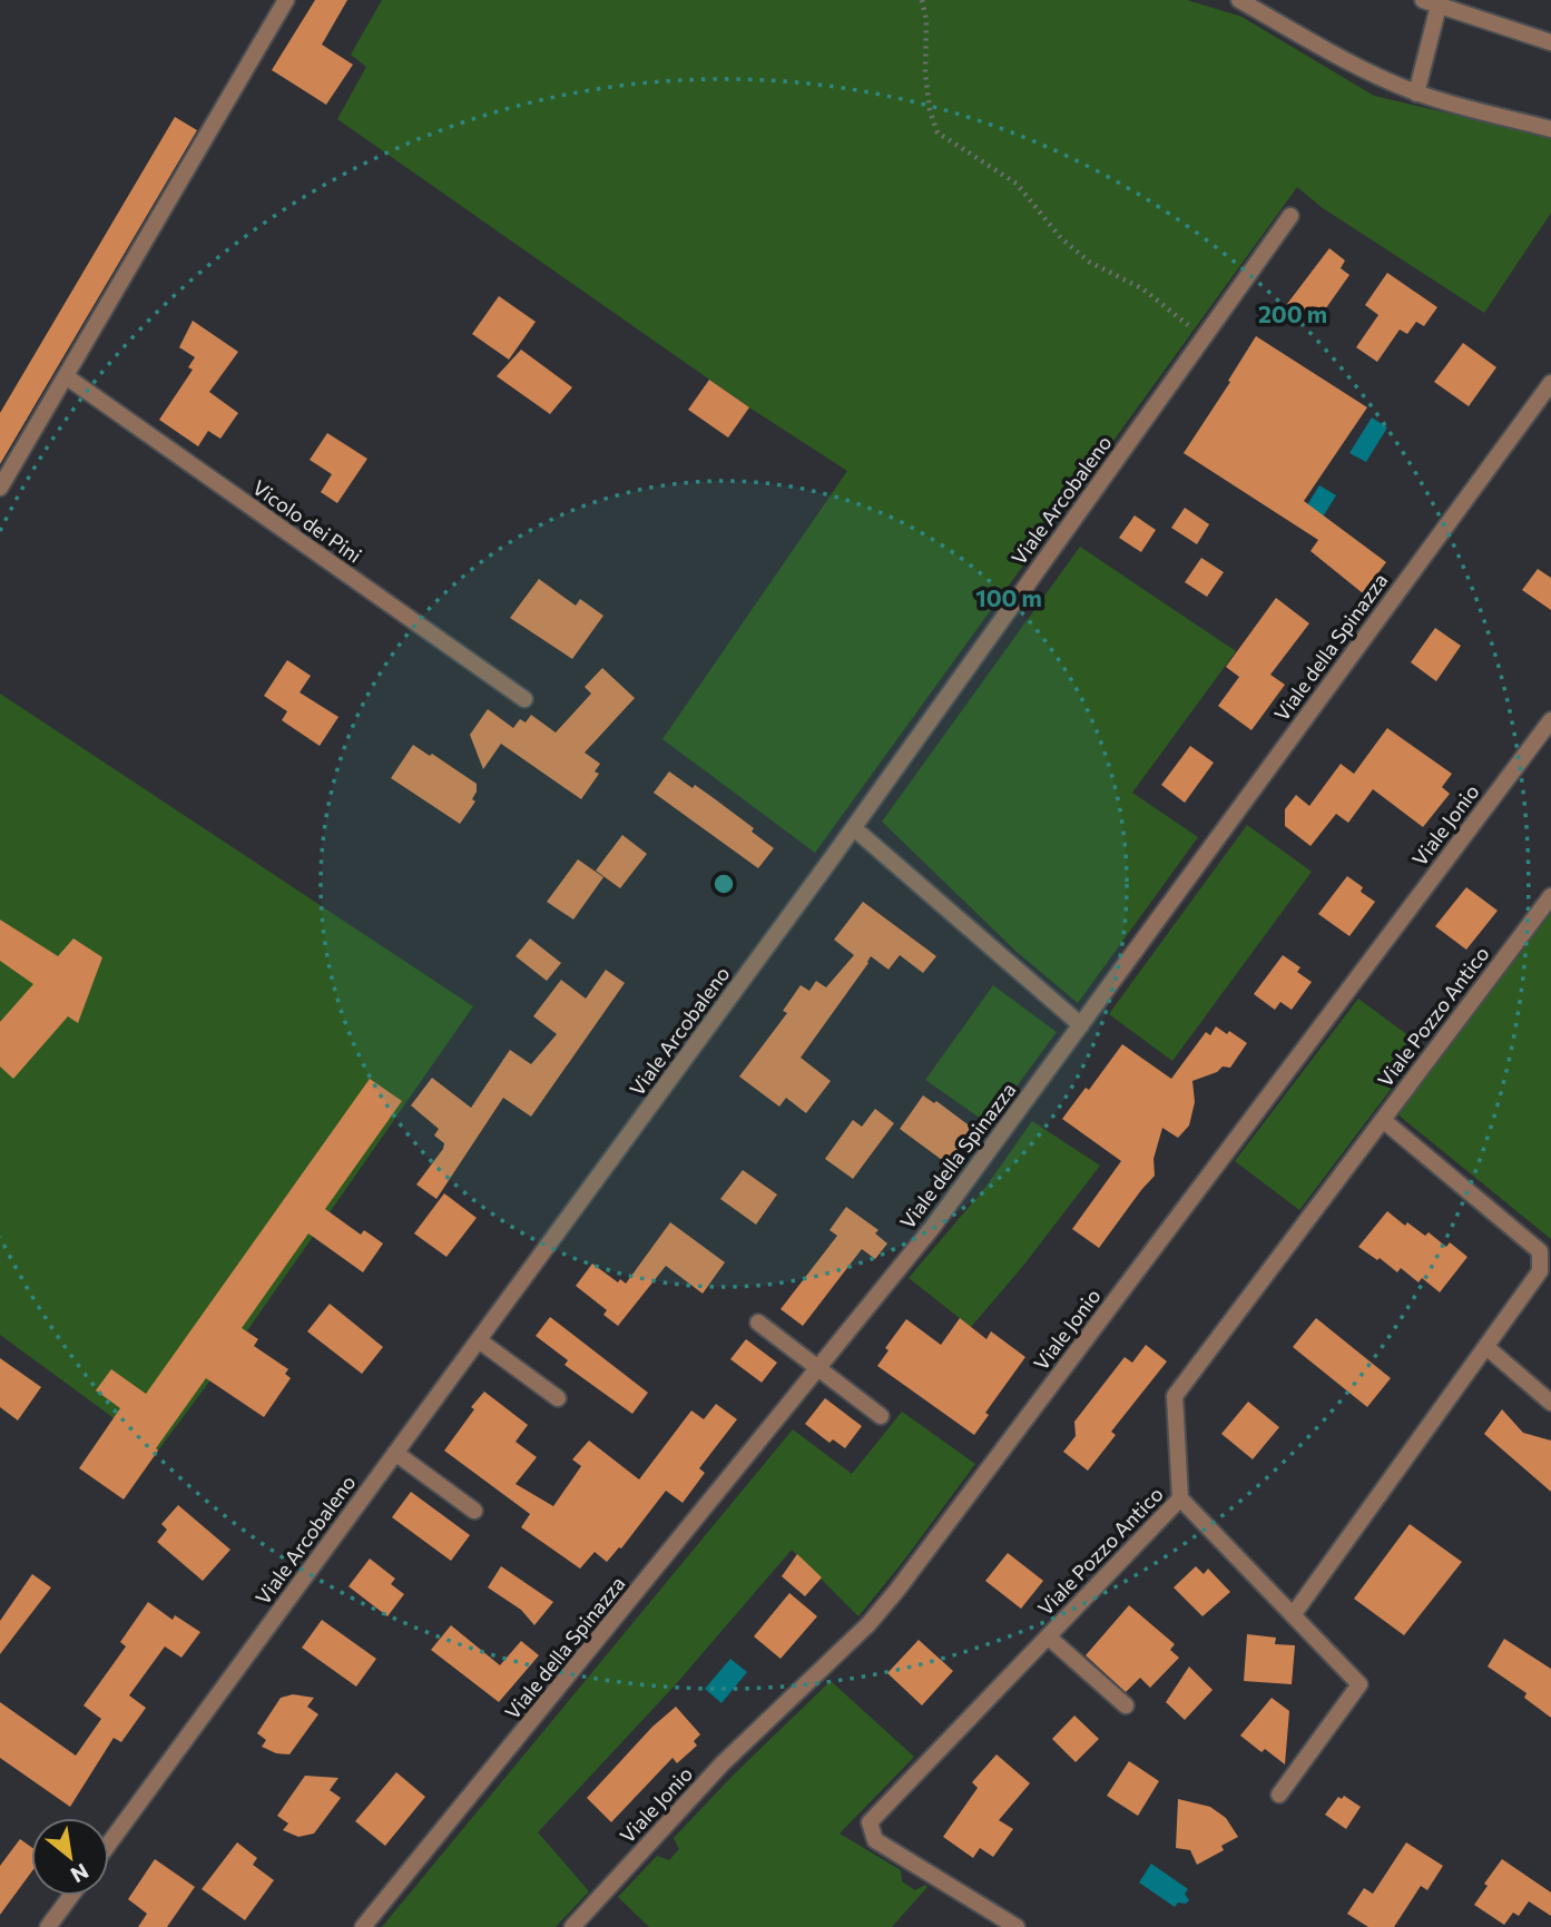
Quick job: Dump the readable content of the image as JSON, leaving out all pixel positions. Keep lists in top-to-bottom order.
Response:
{
  "streets": {
    "street": [
      "Viale Arcobaleno",
      "Vicolo dei Pini",
      "Viale della Spinazza",
      "Viale Jonio",
      "Viale Pozzo Antico"
    ]
  },
  "north": "bottom right",
  "rings": ["200 m", "100 m"]
}
